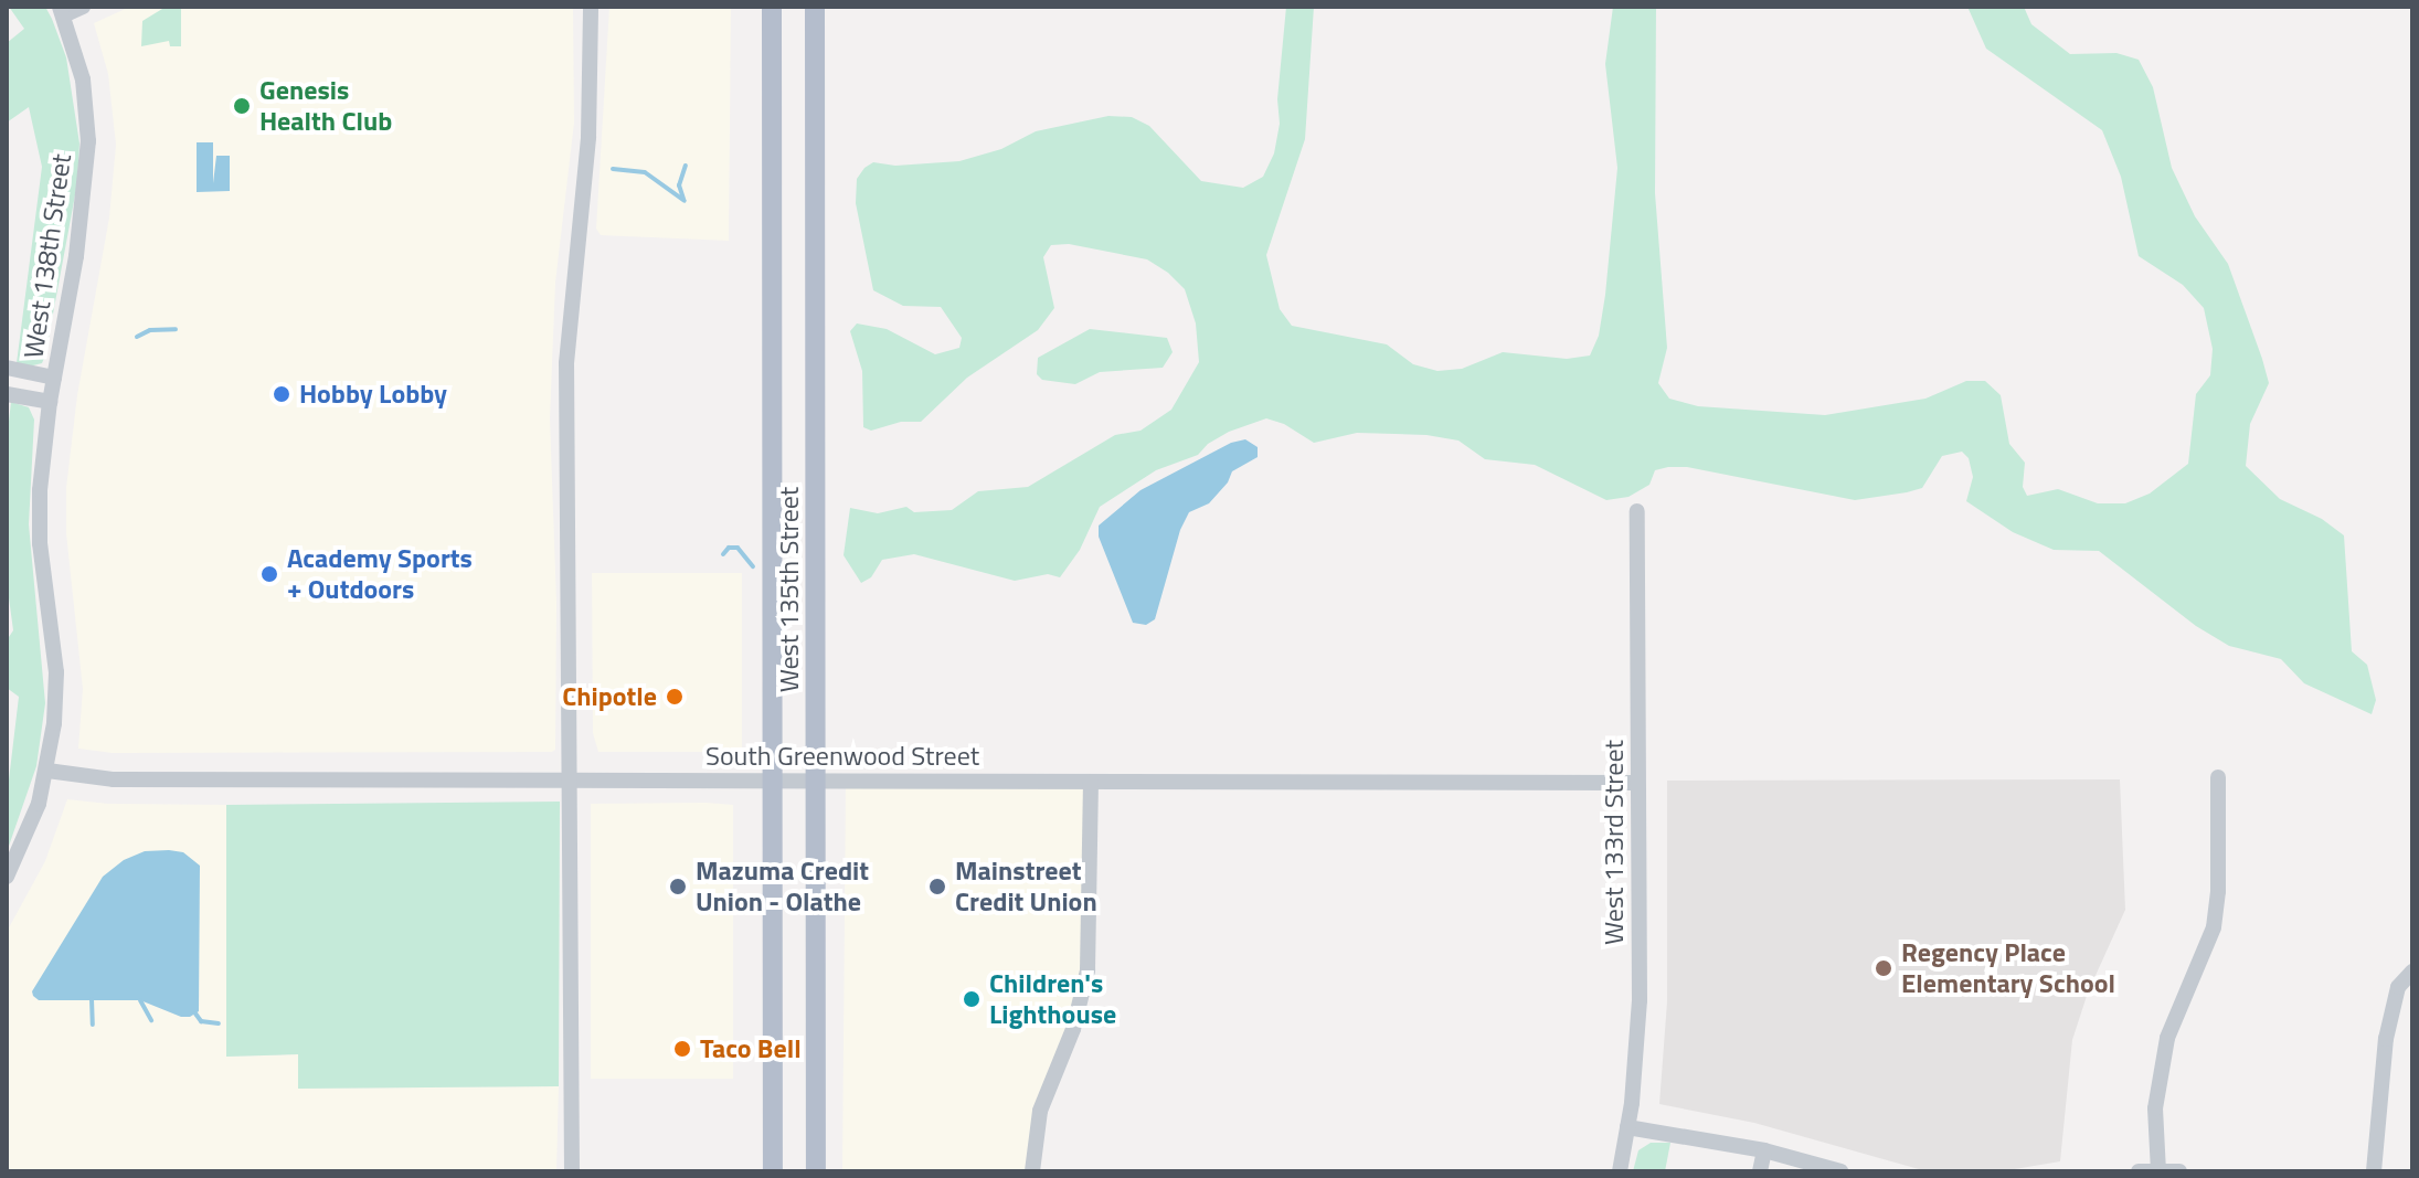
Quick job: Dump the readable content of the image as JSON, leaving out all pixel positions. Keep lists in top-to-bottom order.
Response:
{
  "streets": {
    "main road": ["West 135th Street"],
    "street": ["West 138th Street", "South Greenwood Street", "West 133rd Street"]
  },
  "crossings": [
    ["West 138th Street", "South Greenwood Street"],
    ["West 135th Street", "South Greenwood Street"],
    ["South Greenwood Street", "West 133rd Street"]
  ],
  "places": [
    "Genesis Health Club",
    "Hobby Lobby",
    "Academy Sports + Outdoors",
    "Chipotle",
    "Mazuma Credit Union - Olathe",
    "Mainstreet Credit Union",
    "Regency Place Elementary School",
    "Children's Lighthouse",
    "Taco Bell"
  ]
}
